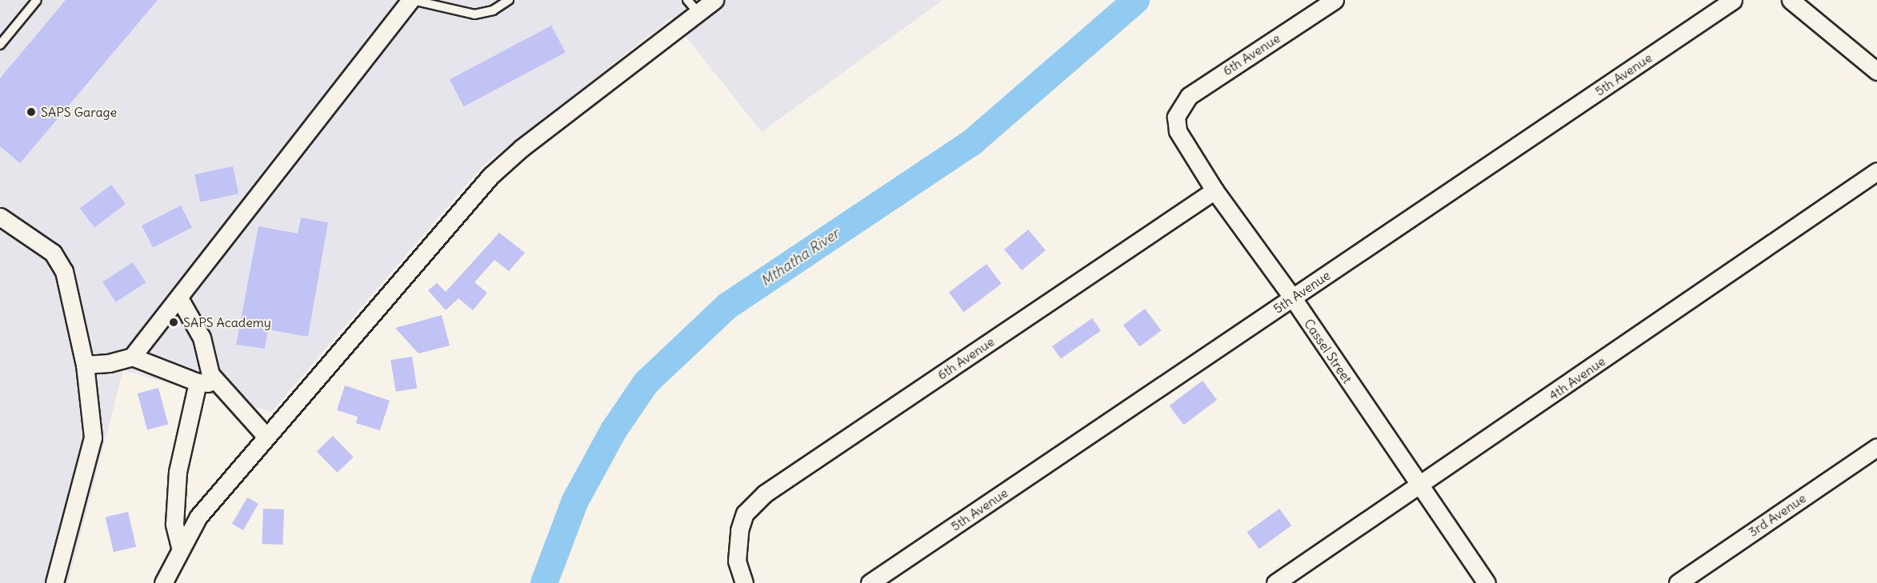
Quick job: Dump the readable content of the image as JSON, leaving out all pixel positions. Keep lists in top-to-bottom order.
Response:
{
  "streets": {
    "street": [
      "6th Avenue",
      "5th Avenue",
      "Cassel Street",
      "4th Avenue",
      "3rd Avenue"
    ]
  },
  "crossings": [
    ["6th Avenue", "Cassel Street"],
    ["5th Avenue", "Cassel Street"],
    ["Cassel Street", "4th Avenue"]
  ],
  "water": ["Mthatha River"],
  "places": ["SAPS Garage", "SAPS Academy"]
}
